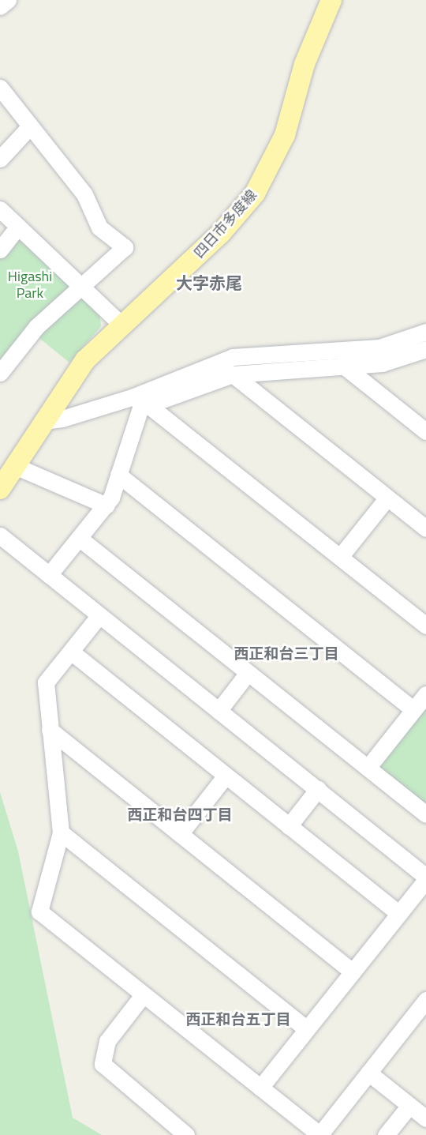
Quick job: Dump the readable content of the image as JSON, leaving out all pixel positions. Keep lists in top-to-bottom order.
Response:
{
  "streets": {
    "main road": ["四日市多度線"]
  },
  "districts": [
    "大字赤尾",
    "西正和台三丁目",
    "西正和台四丁目",
    "西正和台五丁目"
  ],
  "parks": ["Higashi Park"]
}
